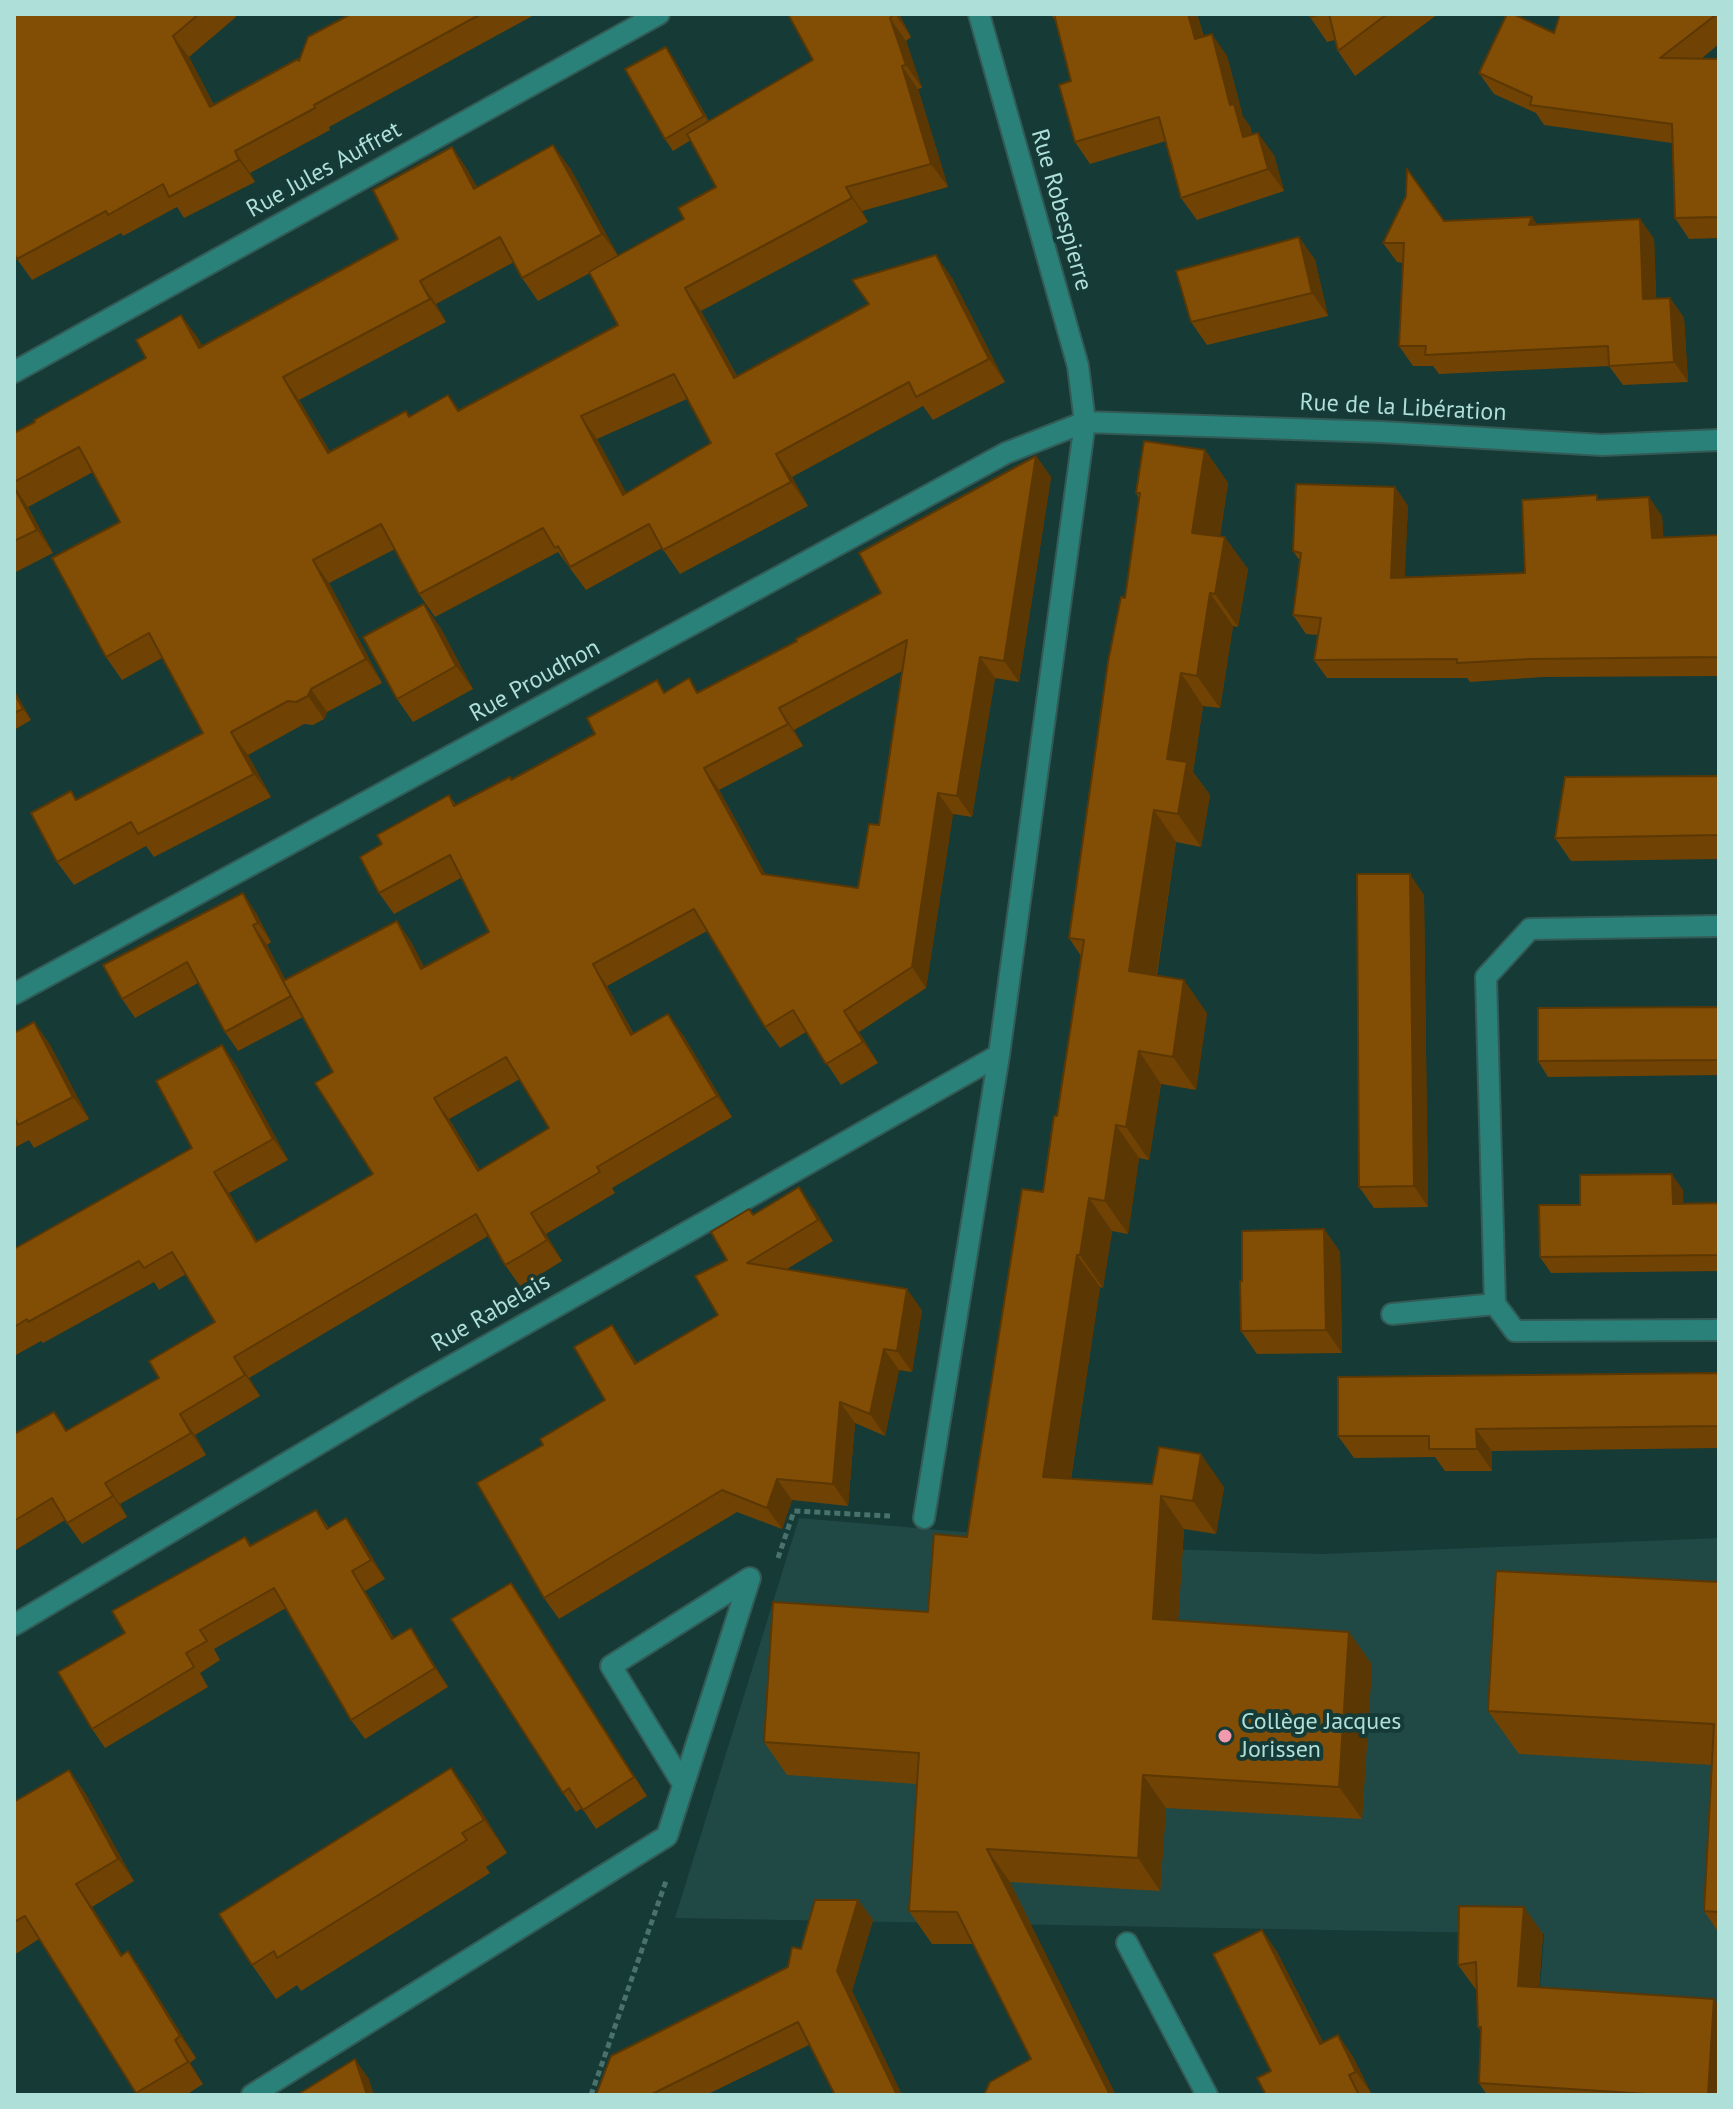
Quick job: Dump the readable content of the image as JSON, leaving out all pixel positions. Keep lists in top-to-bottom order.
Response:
{
  "streets": {
    "street": [
      "Rue Jules Auffret",
      "Rue Robespierre",
      "Rue de la Libération",
      "Rue Proudhon",
      "Rue Rabelais"
    ]
  },
  "crossings": [
    ["Rue Robespierre", "Rue de la Libération"],
    ["Rue Robespierre", "Rue Proudhon"],
    ["Rue Robespierre", "Rue Rabelais"],
    ["Rue de la Libération", "Rue Proudhon"]
  ],
  "places": ["Collège Jacques Jorissen"]
}
